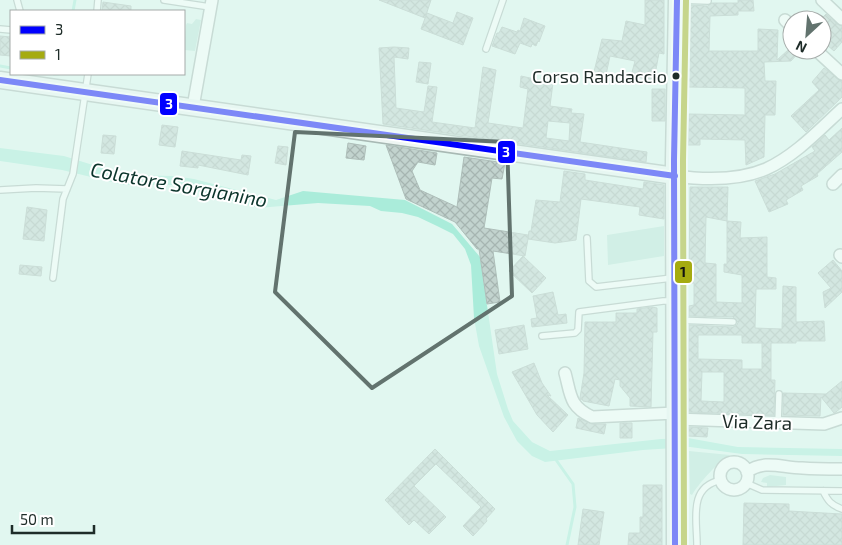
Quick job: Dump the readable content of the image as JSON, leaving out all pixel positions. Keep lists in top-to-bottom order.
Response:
{
  "streets": {
    "street": ["Via Zara"]
  },
  "water": ["Colatore Sorgianino"],
  "places": ["Corso Randaccio"],
  "lines": ["transit line 3", "transit line 1"],
  "legend": ["3", "1"],
  "scale_bar": "50 m",
  "north": "bottom left"
}
